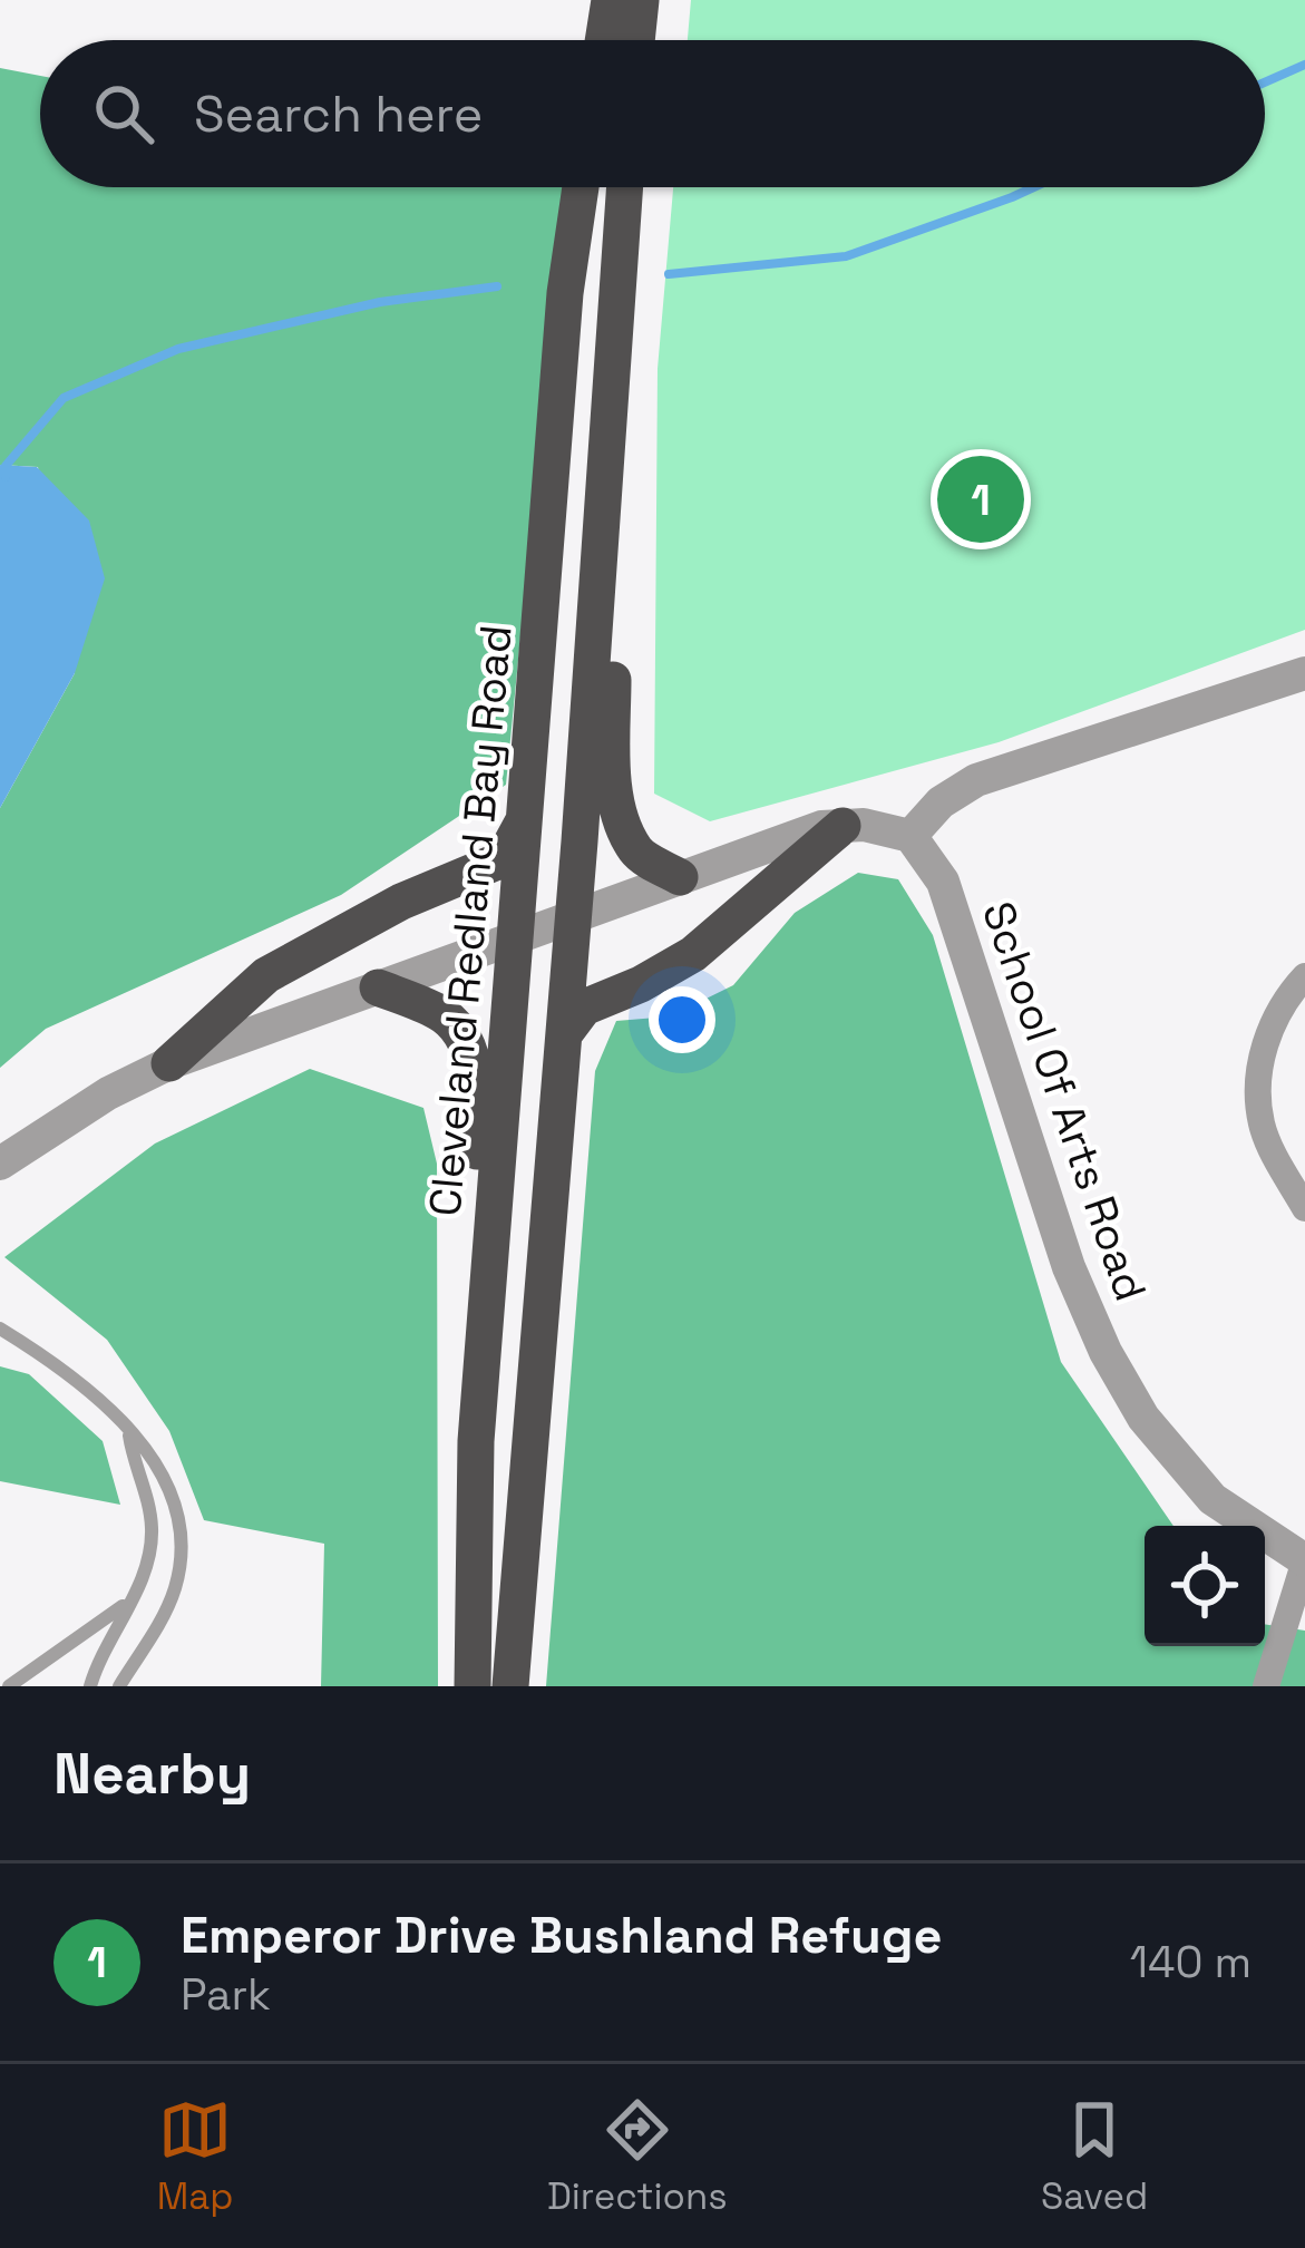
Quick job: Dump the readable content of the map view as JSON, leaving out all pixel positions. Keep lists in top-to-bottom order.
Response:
{
  "streets": {
    "highway": ["Cleveland Redland Bay Road"],
    "street": ["School Of Arts Road"]
  },
  "page": {
    "search": "Search here",
    "pins": "1",
    "heading": "Nearby",
    "list": [
      {
        "mark": "1",
        "name": "Emperor Drive Bushland Refuge",
        "note": "Park",
        "value": "140 m"
      }
    ],
    "nav": ["Map", "Directions", "Saved"]
  }
}
